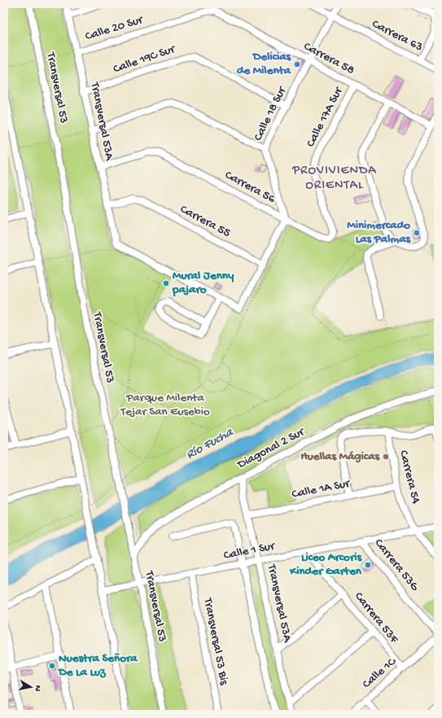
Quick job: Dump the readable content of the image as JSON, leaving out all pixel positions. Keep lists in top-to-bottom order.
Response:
{
  "streets": {
    "street": [
      "Calle 20 Sur",
      "Carrera 63",
      "Carrera 58",
      "Calle 19C Sur",
      "Transversal 53",
      "Calle 18 Sur",
      "Calle 17A Sur",
      "Transversal 53A",
      "Carrera 56",
      "Carrera 55",
      "Diagonal 2 Sur",
      "Carrera 54",
      "Calle 1A Sur",
      "Calle 1 Sur",
      "Carrera 53G",
      "Carrera 53F",
      "Transversal 53 Bis",
      "Calle 1C"
    ]
  },
  "crossings": [
    ["Calle 20 Sur", "Carrera 58"],
    ["Calle 20 Sur", "Transversal 53A"],
    ["Carrera 63", "Calle 18 Sur"],
    ["Carrera 58", "Calle 18 Sur"],
    ["Carrera 58", "Calle 17A Sur"],
    ["Calle 19C Sur", "Calle 18 Sur"],
    ["Calle 19C Sur", "Transversal 53A"],
    ["Transversal 53", "Diagonal 2 Sur"],
    ["Transversal 53", "Calle 1 Sur"],
    ["Calle 18 Sur", "Carrera 56"],
    ["Calle 17A Sur", "Carrera 56"],
    ["Transversal 53A", "Carrera 56"],
    ["Transversal 53A", "Carrera 55"],
    ["Transversal 53A", "Diagonal 2 Sur"],
    ["Transversal 53A", "Calle 1A Sur"],
    ["Transversal 53A", "Calle 1 Sur"],
    ["Carrera 54", "Calle 1A Sur"],
    ["Carrera 54", "Calle 1 Sur"],
    ["Calle 1 Sur", "Carrera 53G"],
    ["Calle 1 Sur", "Carrera 53F"],
    ["Calle 1 Sur", "Transversal 53 Bis"],
    ["Carrera 53F", "Calle 1C"]
  ],
  "districts": ["PROVIVIENDA ORIENTAL"],
  "water": ["Río Fucha"],
  "parks": ["Parque Milenta Tejar San Eusebio"],
  "places": [
    "Delicias de Milenta",
    "Minimercado Las Palmas",
    "Mural Jenny pajaro",
    "Huellas Mágicas",
    "Liceo Arcoris Kinder Garten",
    "Nuestra Señora De La Luz"
  ],
  "north": "right"
}
